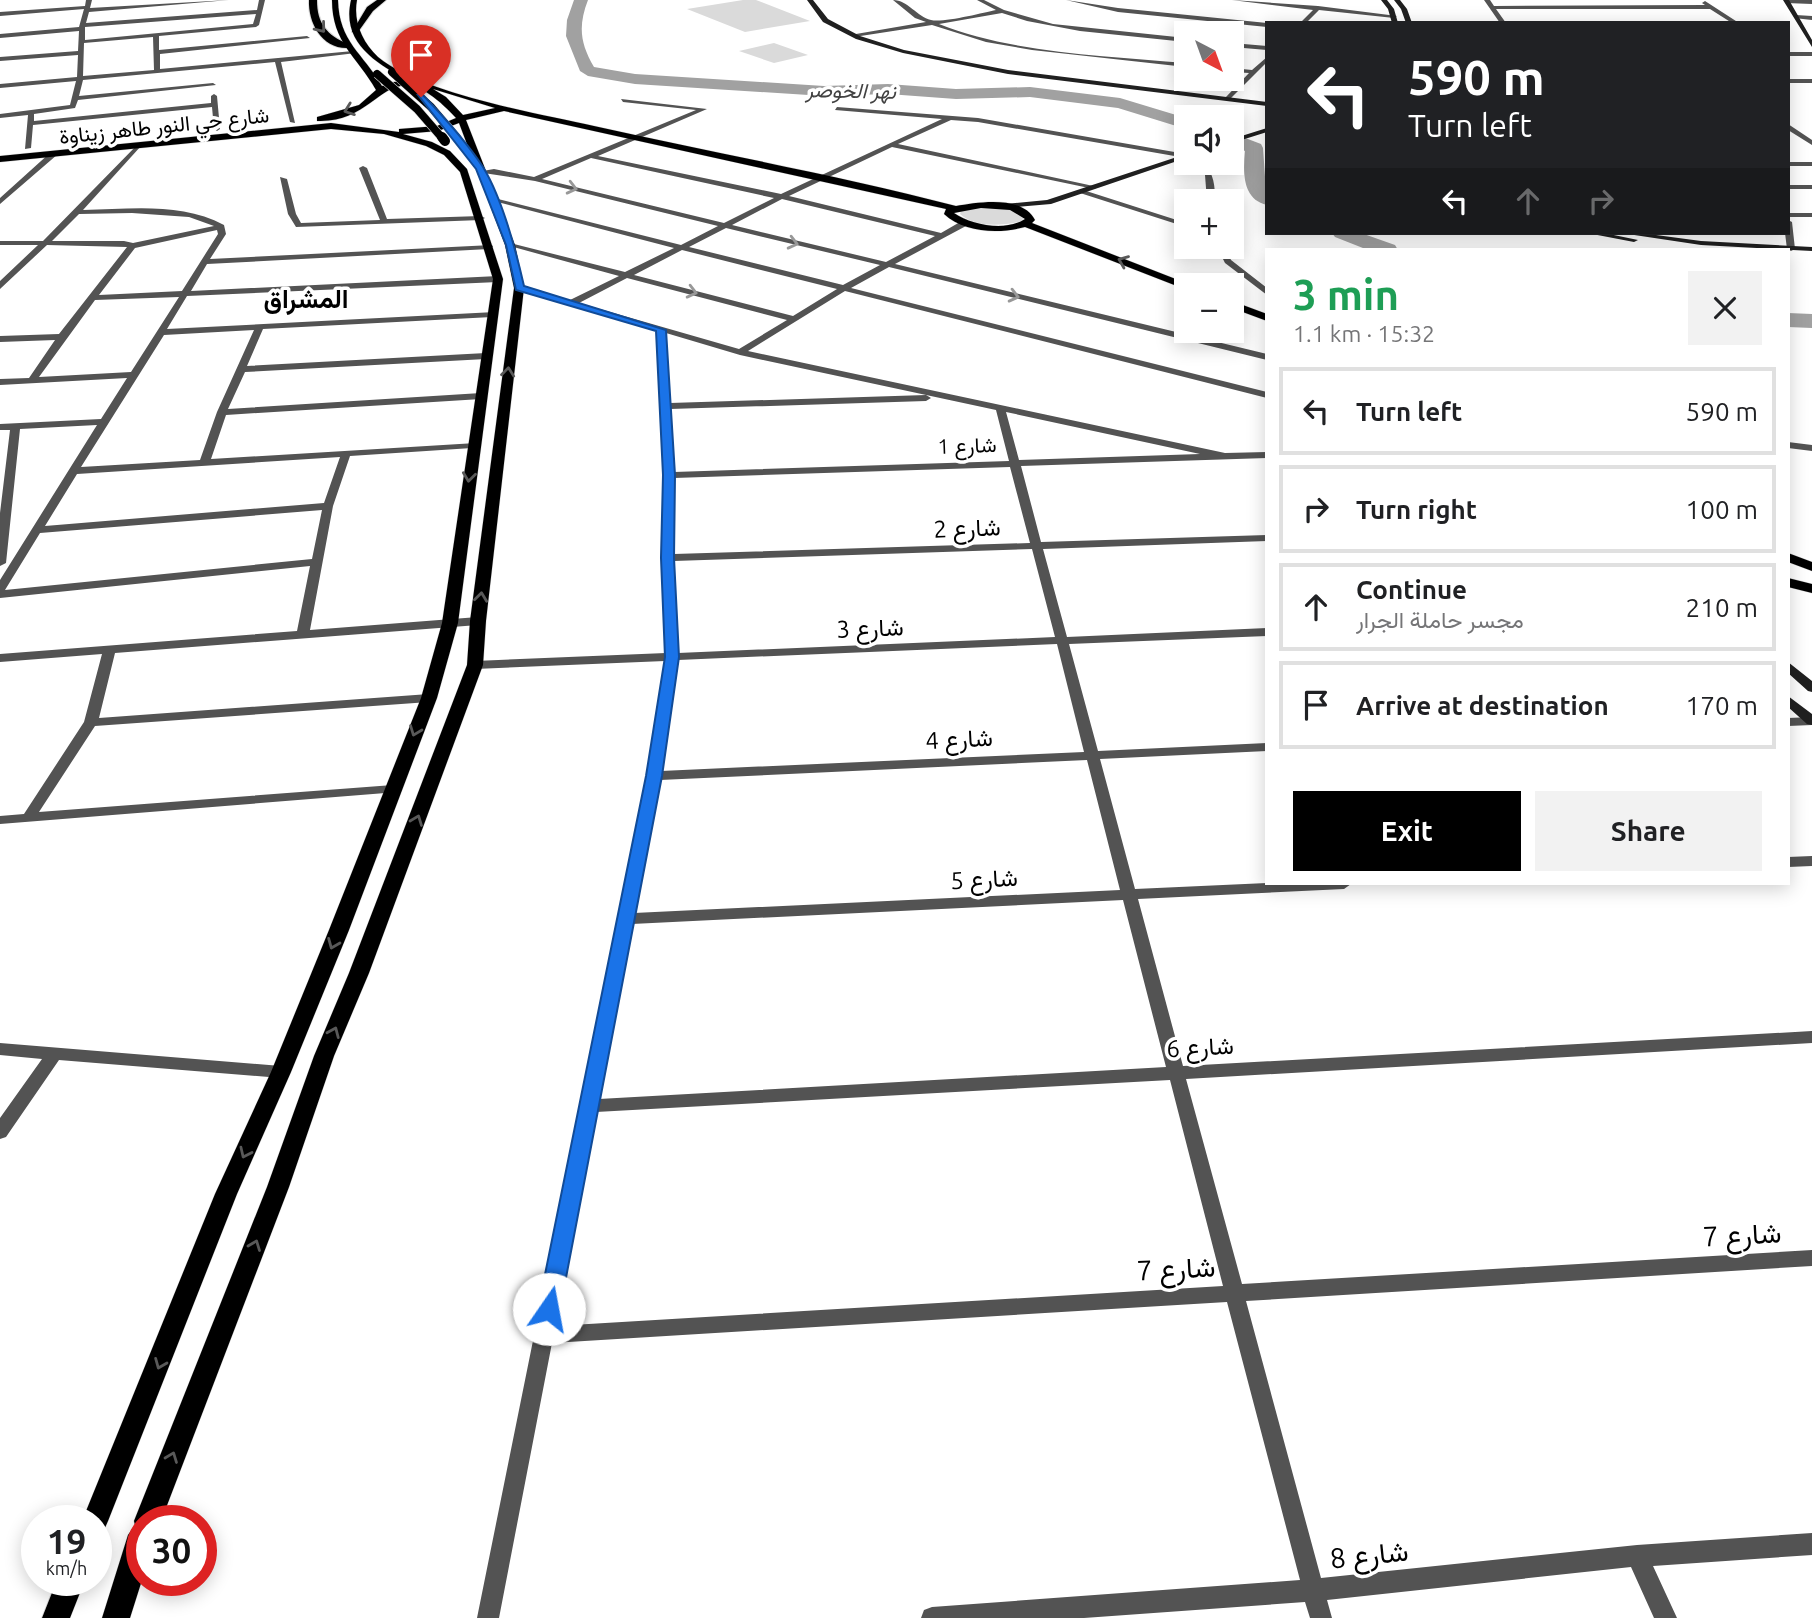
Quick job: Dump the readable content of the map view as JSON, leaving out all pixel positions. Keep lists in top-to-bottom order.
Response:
{
  "streets": {
    "main road": ["شارع حي النور طاهر زيناوة"],
    "street": [
      "شارع 1",
      "شارع 2",
      "شارع 3",
      "شارع 4",
      "شارع 5",
      "شارع 6",
      "شارع 7",
      "شارع 8"
    ]
  },
  "districts": ["المشراق"],
  "water": ["نهر الخوصر"],
  "north": "bottom right",
  "page": {
    "map_buttons": ["+", "−"],
    "turn": ["590 m", "Turn left"],
    "heading": ["3 min", "1.1 km · 15:32"],
    "list": [
      {
        "name": "Turn left",
        "value": "590 m"
      },
      {
        "name": "Turn right",
        "value": "100 m"
      },
      {
        "name": "Continue",
        "note": "مجسر حاملة الجرار",
        "value": "210 m"
      },
      {
        "name": "Arrive at destination",
        "value": "170 m"
      }
    ],
    "buttons": ["Exit", "Share"],
    "speed": "19 km/h",
    "limit": "30"
  }
}
